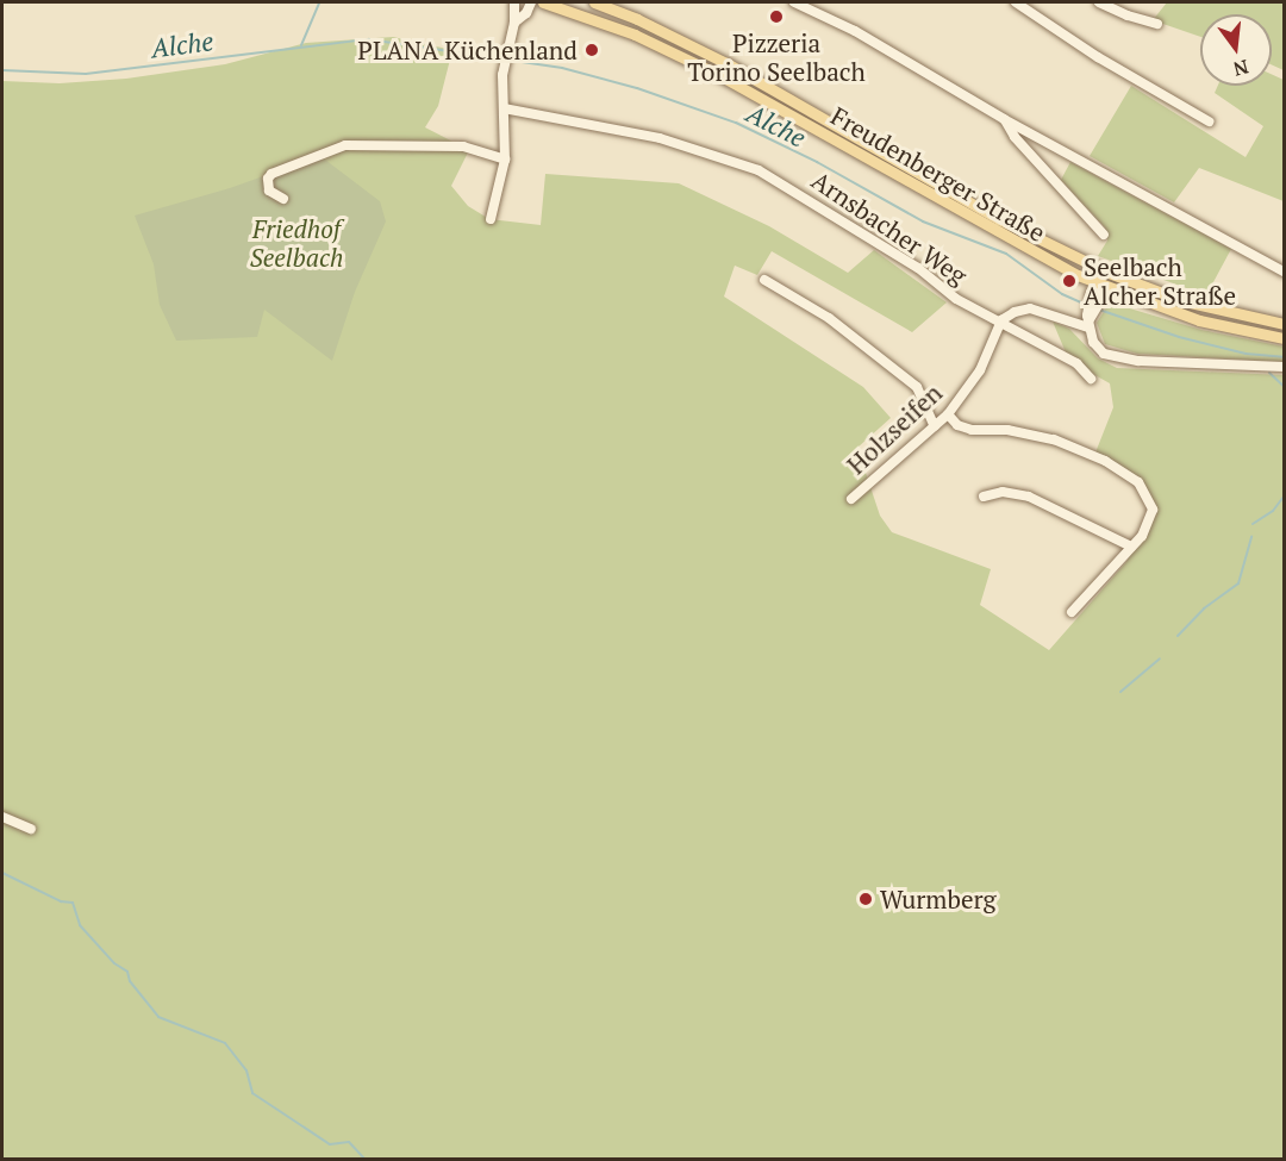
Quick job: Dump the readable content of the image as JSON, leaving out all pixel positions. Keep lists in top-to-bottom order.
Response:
{
  "streets": {
    "main road": ["Freudenberger Straße"],
    "street": ["Arnsbacher Weg", "Holzseifen"]
  },
  "crossings": [
    ["Arnsbacher Weg", "Holzseifen"]
  ],
  "water": ["Alche"],
  "parks": ["Friedhof Seelbach"],
  "places": [
    "Pizzeria Torino Seelbach",
    "PLANA Küchenland",
    "Seelbach Alcher Straße",
    "Wurmberg"
  ],
  "north": "bottom"
}
